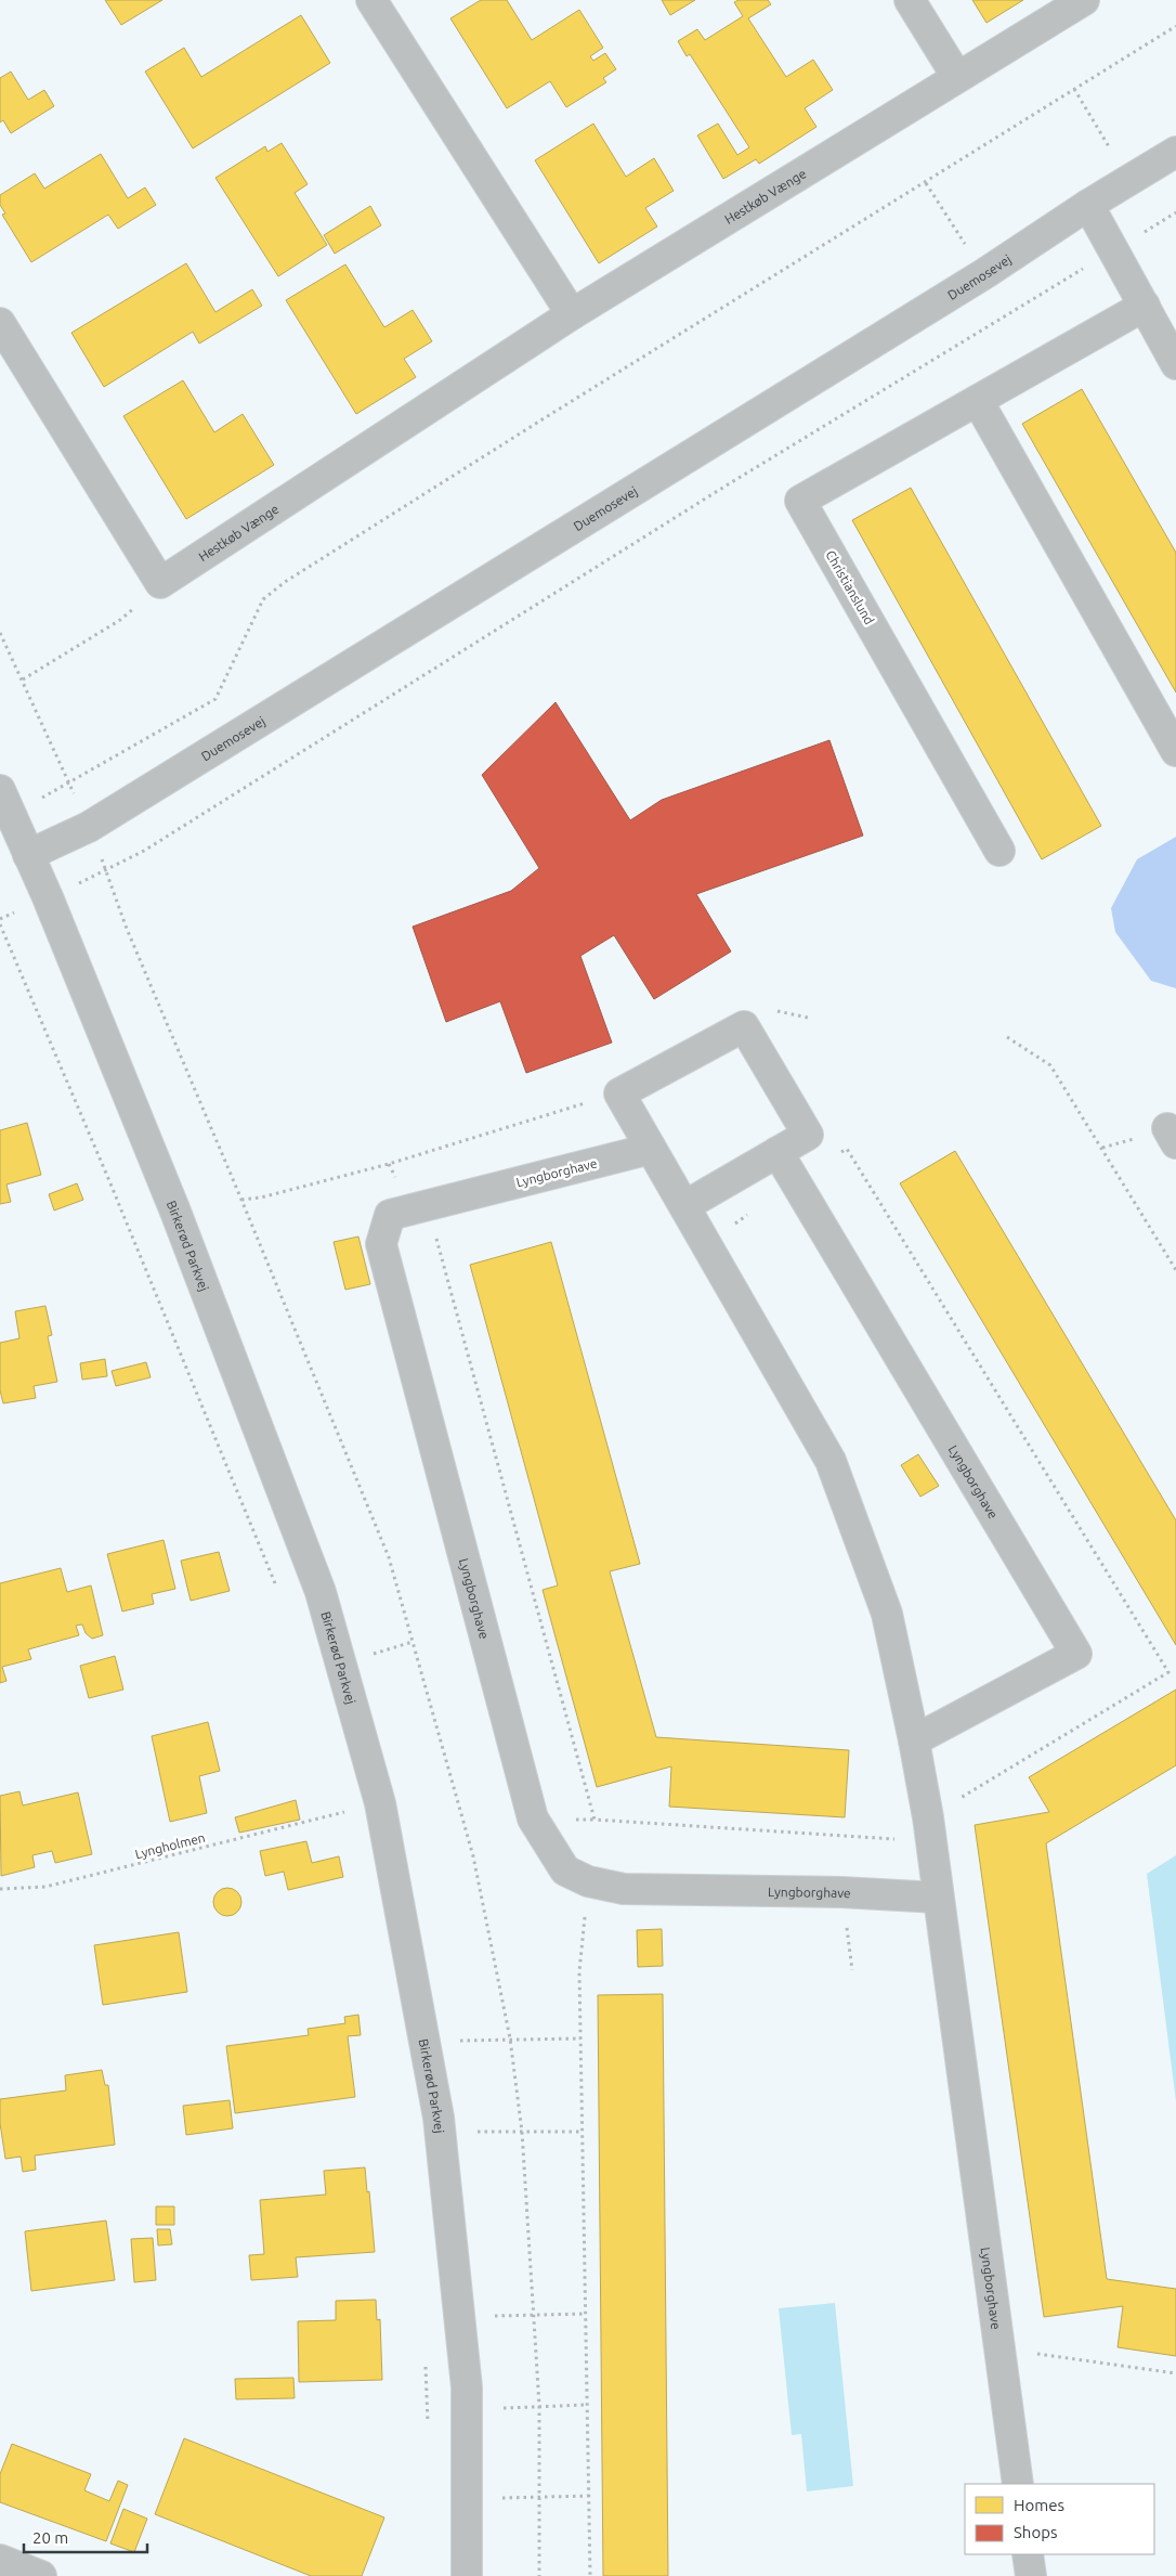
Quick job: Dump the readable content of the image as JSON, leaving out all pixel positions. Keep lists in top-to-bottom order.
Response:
{
  "streets": {
    "street": [
      "Hestkøb Vænge",
      "Duemosevej",
      "Christianslund",
      "Lyngborghave",
      "Birkerød Parkvej"
    ],
    "path": ["Lyngholmen"]
  },
  "crossings": [
    ["Duemosevej", "Birkerød Parkvej"]
  ],
  "legend": ["Homes", "Shops"],
  "scale_bar": "20 m"
}
